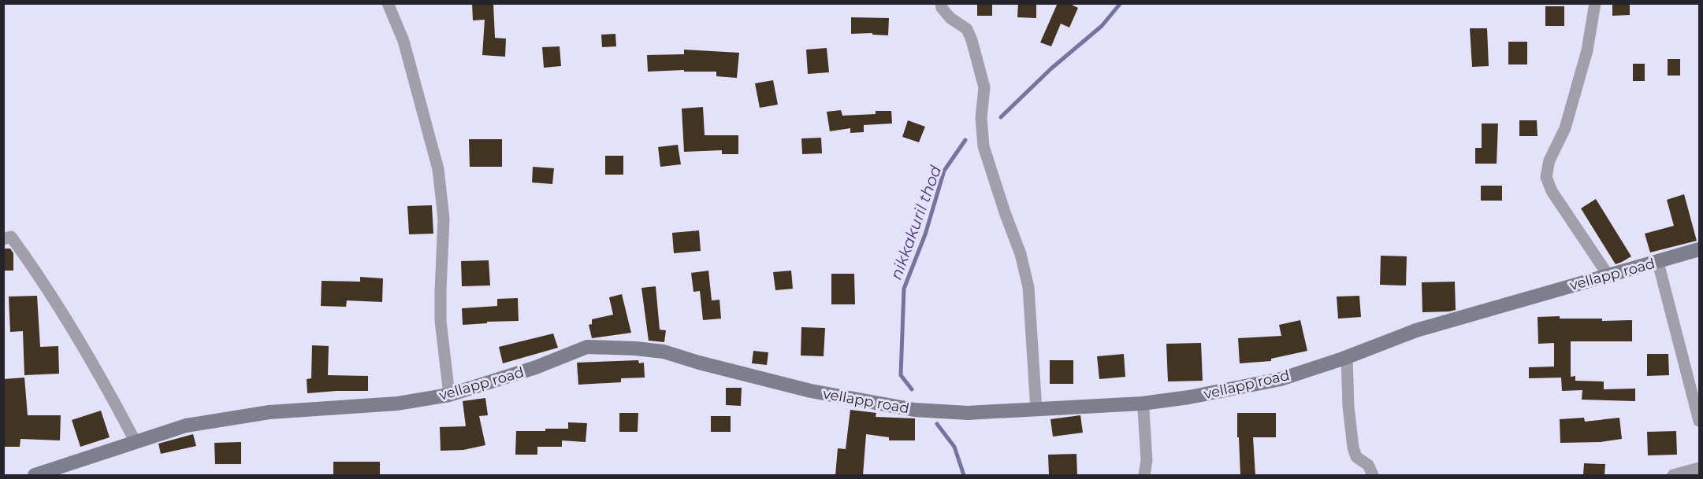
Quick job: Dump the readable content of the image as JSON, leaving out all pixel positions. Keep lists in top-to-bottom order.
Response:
{
  "streets": {
    "main road": ["vellapp road"]
  },
  "water": ["nikkakuril thod"]
}
